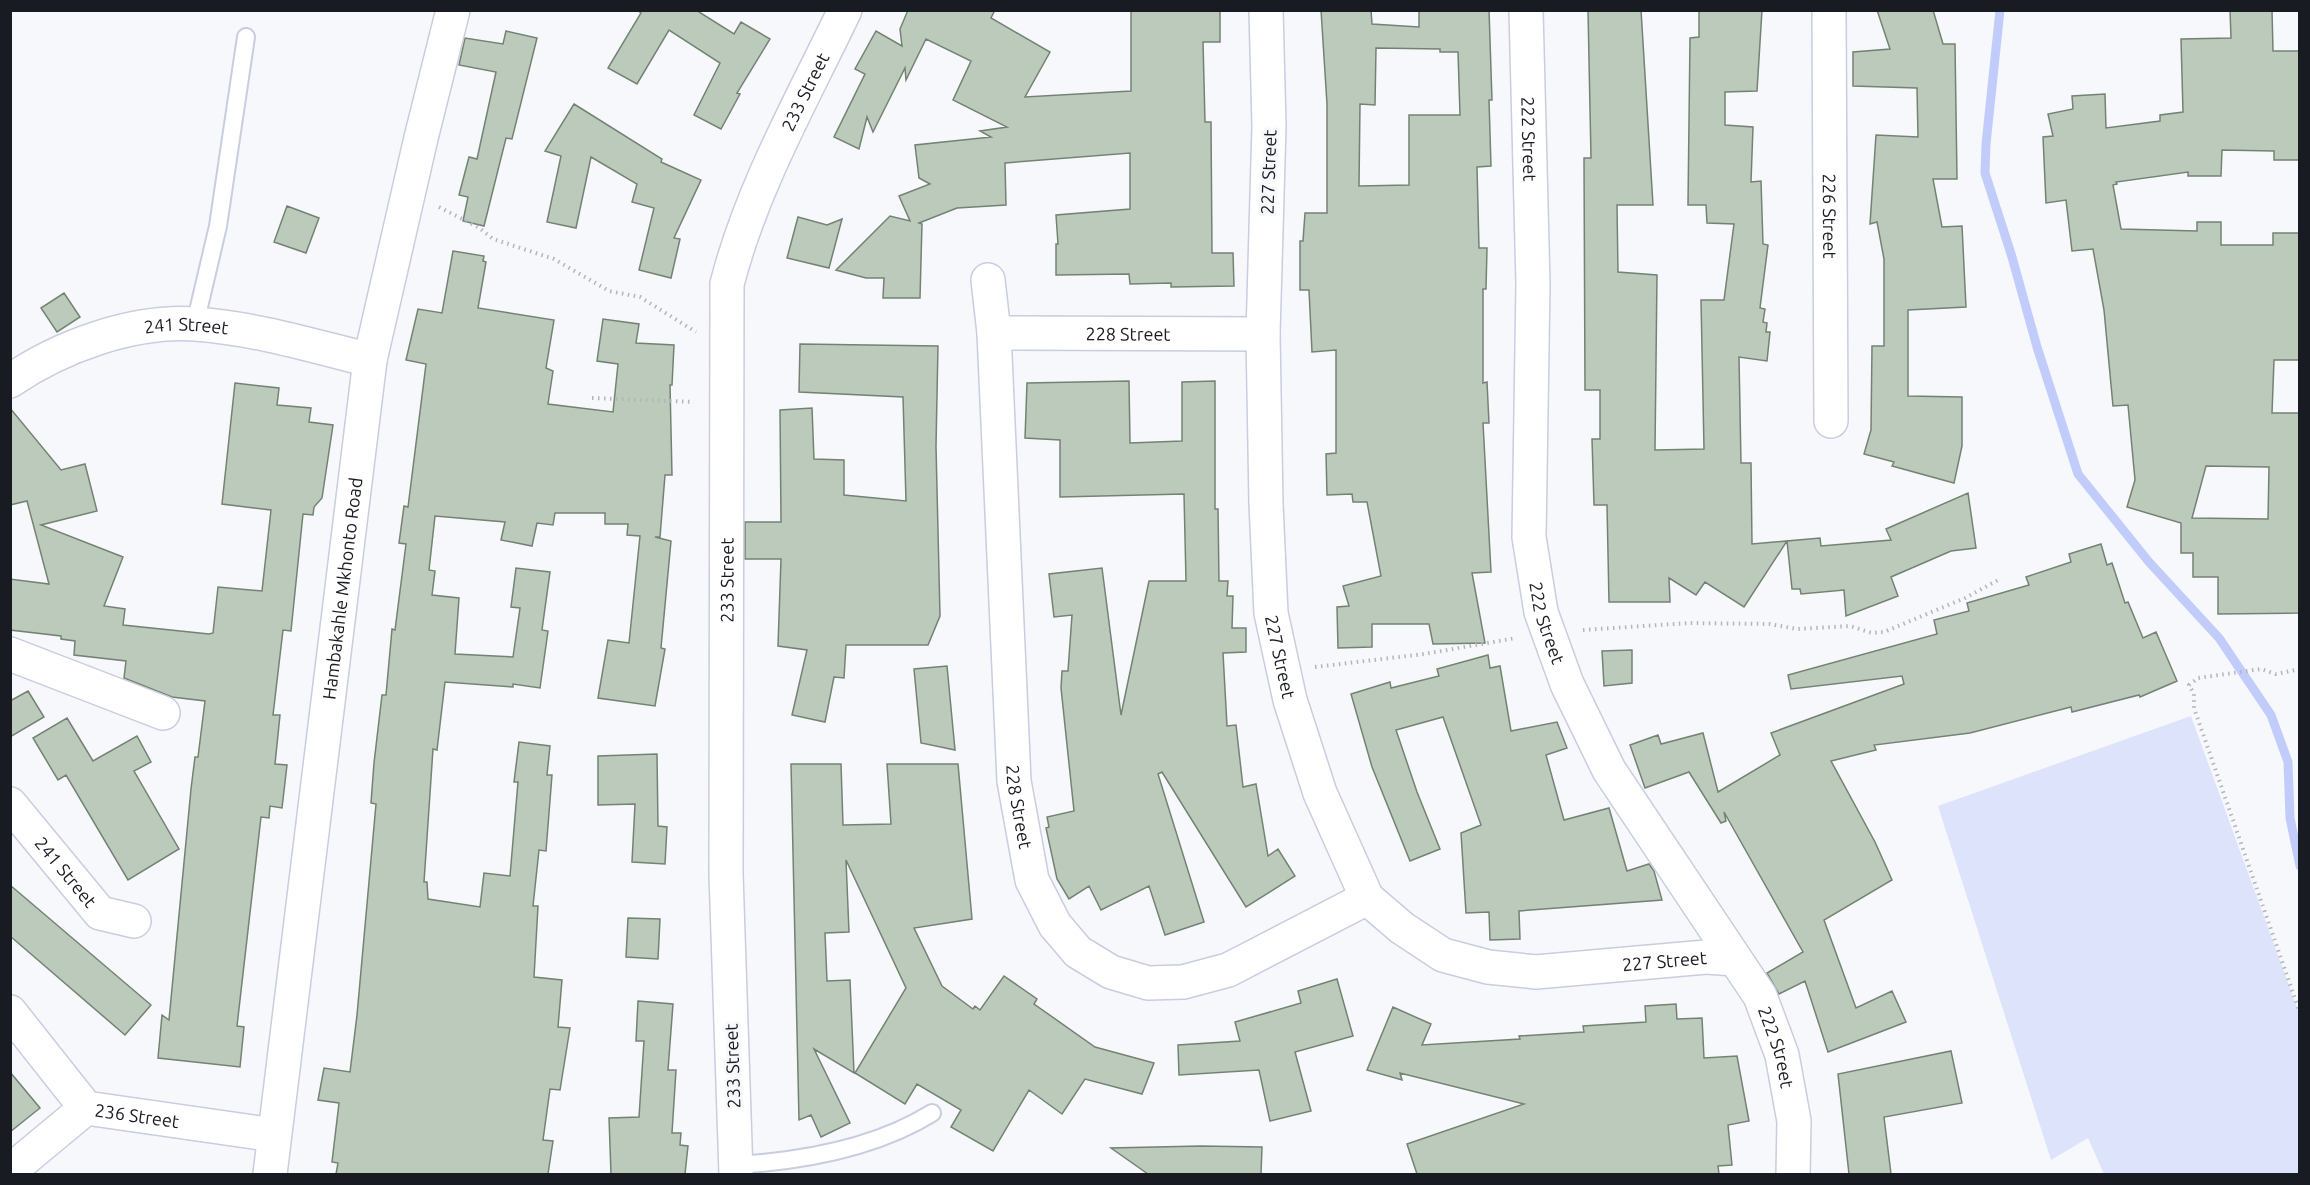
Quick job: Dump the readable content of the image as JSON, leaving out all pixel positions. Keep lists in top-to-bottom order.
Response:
{
  "streets": {
    "street": [
      "233 Street",
      "222 Street",
      "227 Street",
      "226 Street",
      "241 Street",
      "228 Street",
      "Hambakahle Mkhonto Road",
      "236 Street"
    ]
  },
  "crossings": [
    ["222 Street", "227 Street"],
    ["227 Street", "228 Street"],
    ["241 Street", "Hambakahle Mkhonto Road"],
    ["Hambakahle Mkhonto Road", "236 Street"]
  ]
}
